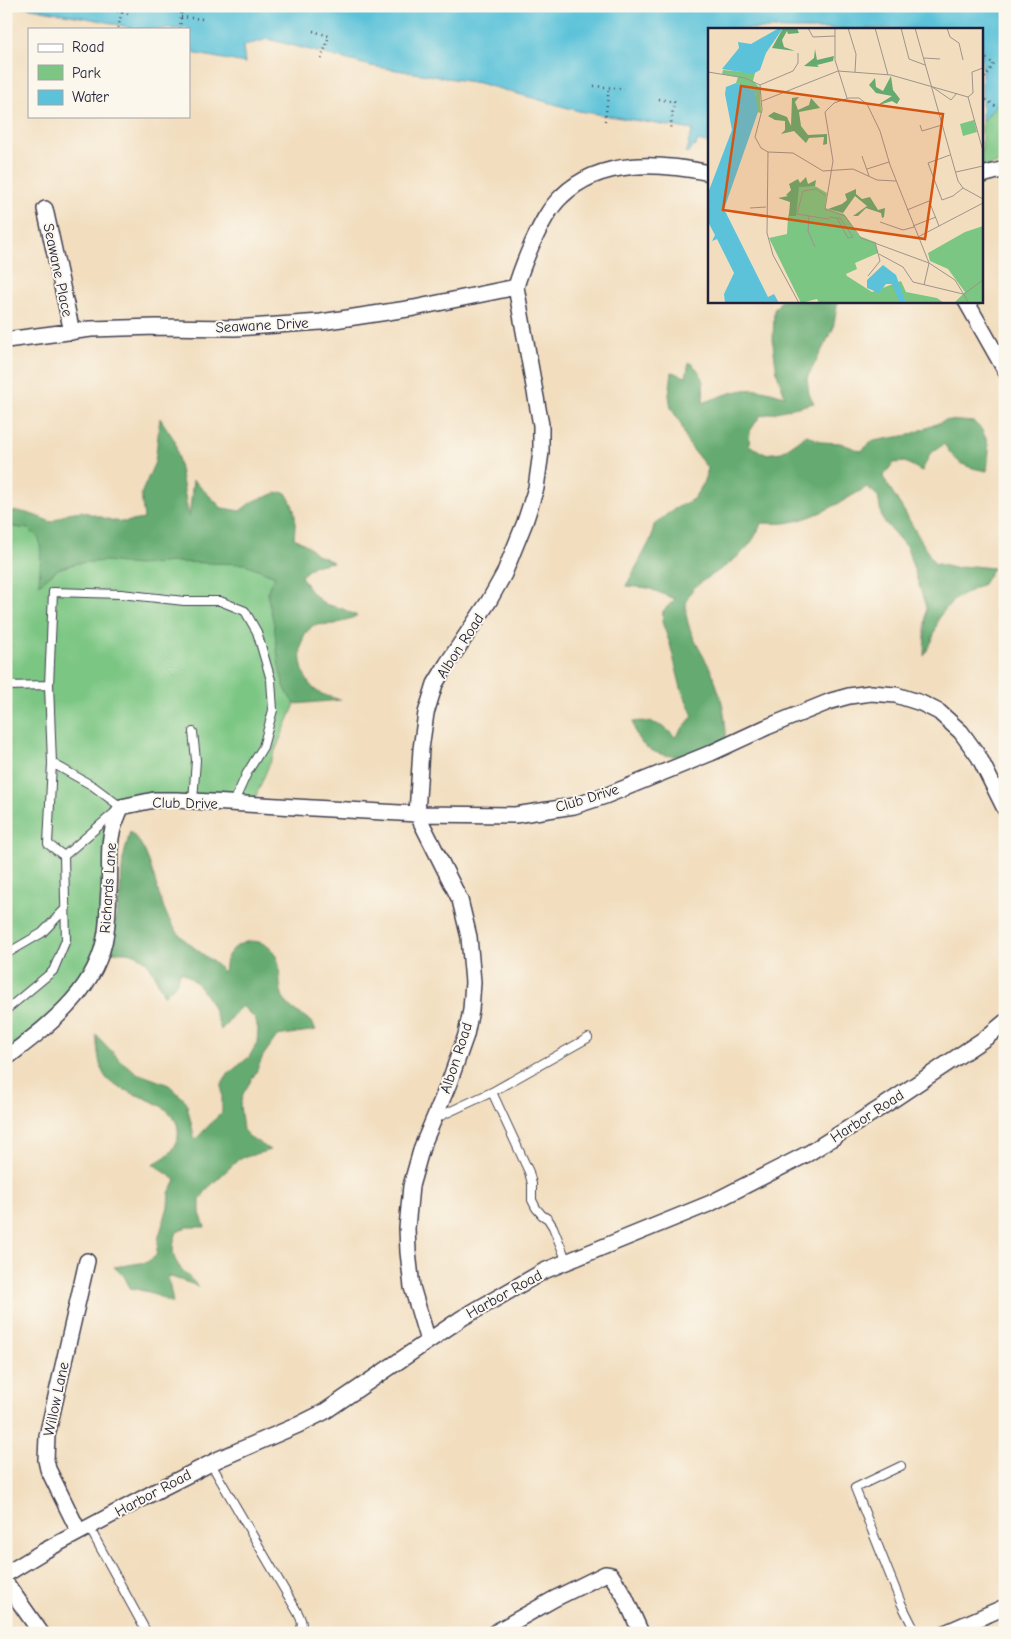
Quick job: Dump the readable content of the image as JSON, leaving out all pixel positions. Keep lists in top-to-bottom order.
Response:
{
  "streets": {
    "street": [
      "Seawane Place",
      "Seawane Drive",
      "Albon Road",
      "Club Drive",
      "Richards Lane",
      "Harbor Road",
      "Willow Lane"
    ]
  },
  "crossings": [
    ["Seawane Place", "Seawane Drive"],
    ["Seawane Drive", "Albon Road"],
    ["Albon Road", "Club Drive"],
    ["Albon Road", "Harbor Road"],
    ["Club Drive", "Richards Lane"],
    ["Harbor Road", "Willow Lane"]
  ],
  "legend": ["Road", "Park", "Water"]
}
